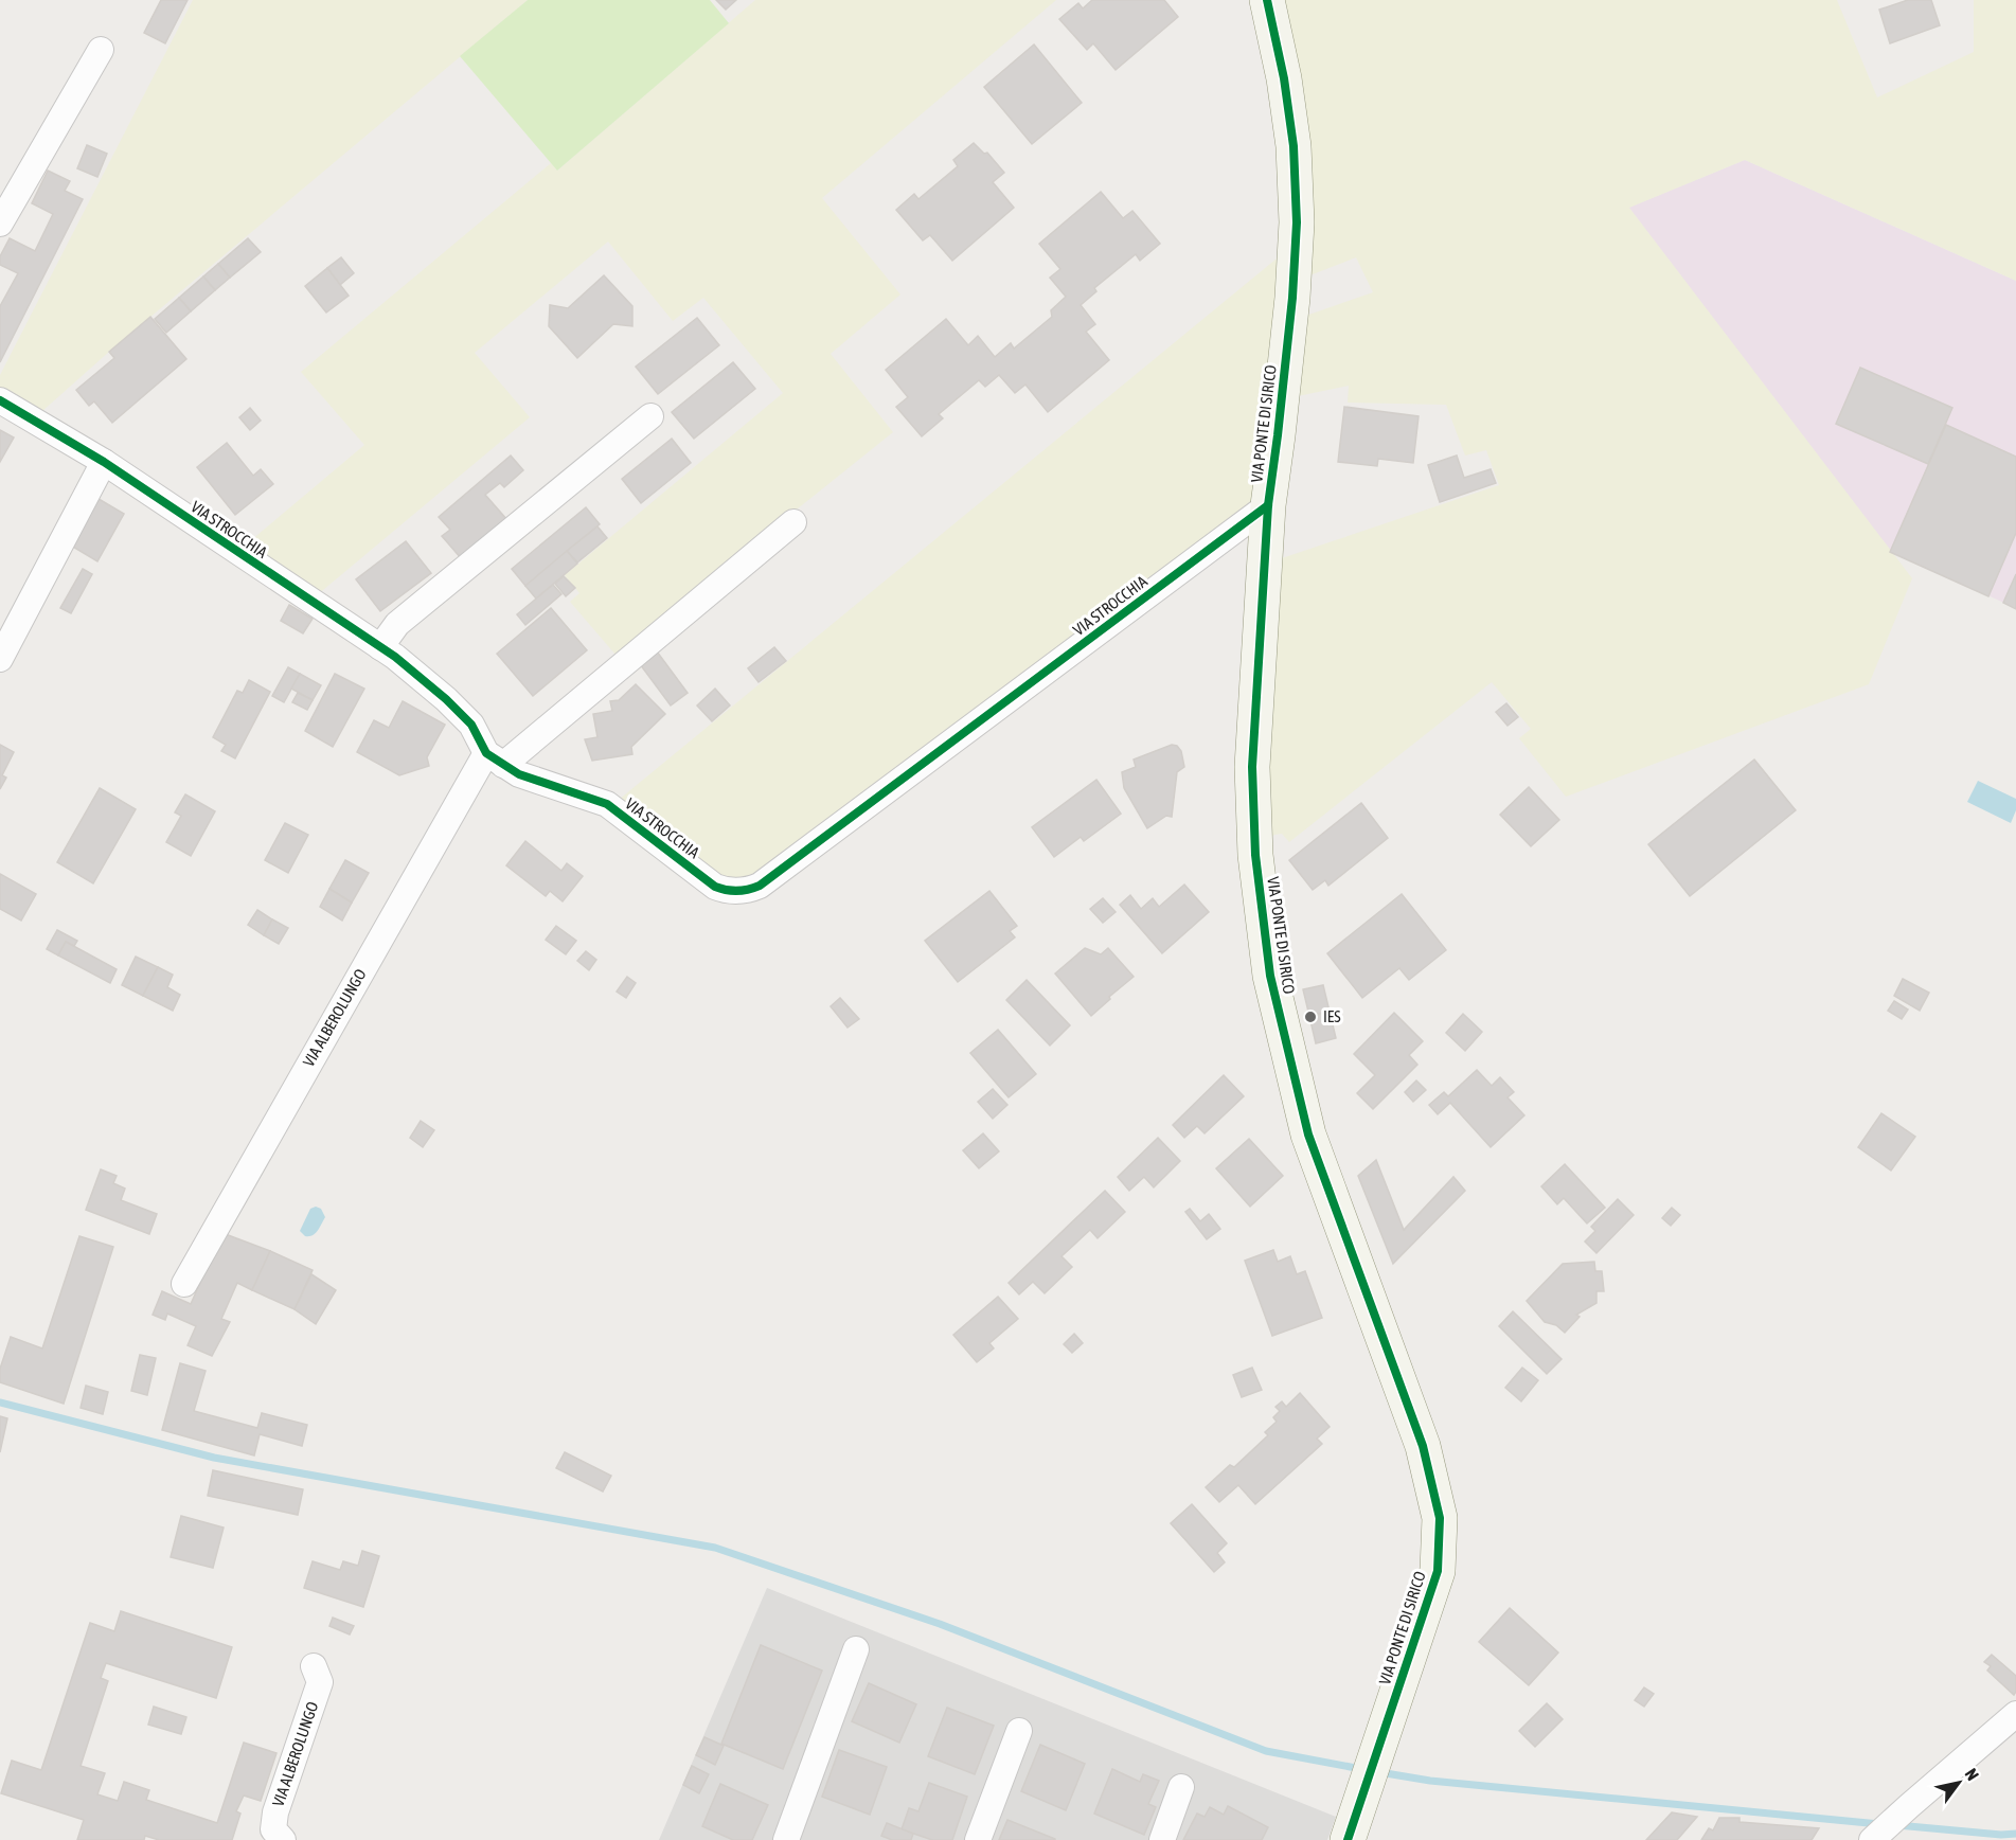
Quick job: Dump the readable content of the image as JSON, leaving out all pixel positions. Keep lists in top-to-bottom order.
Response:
{
  "streets": {
    "street": ["VIA PONTE DI SIRICO", "VIA STROCCHIA", "VIA ALBEROLUNGO"]
  },
  "crossings": [
    ["VIA PONTE DI SIRICO", "VIA STROCCHIA"],
    ["VIA STROCCHIA", "VIA ALBEROLUNGO"]
  ],
  "places": ["IES"],
  "north": "top right"
}
